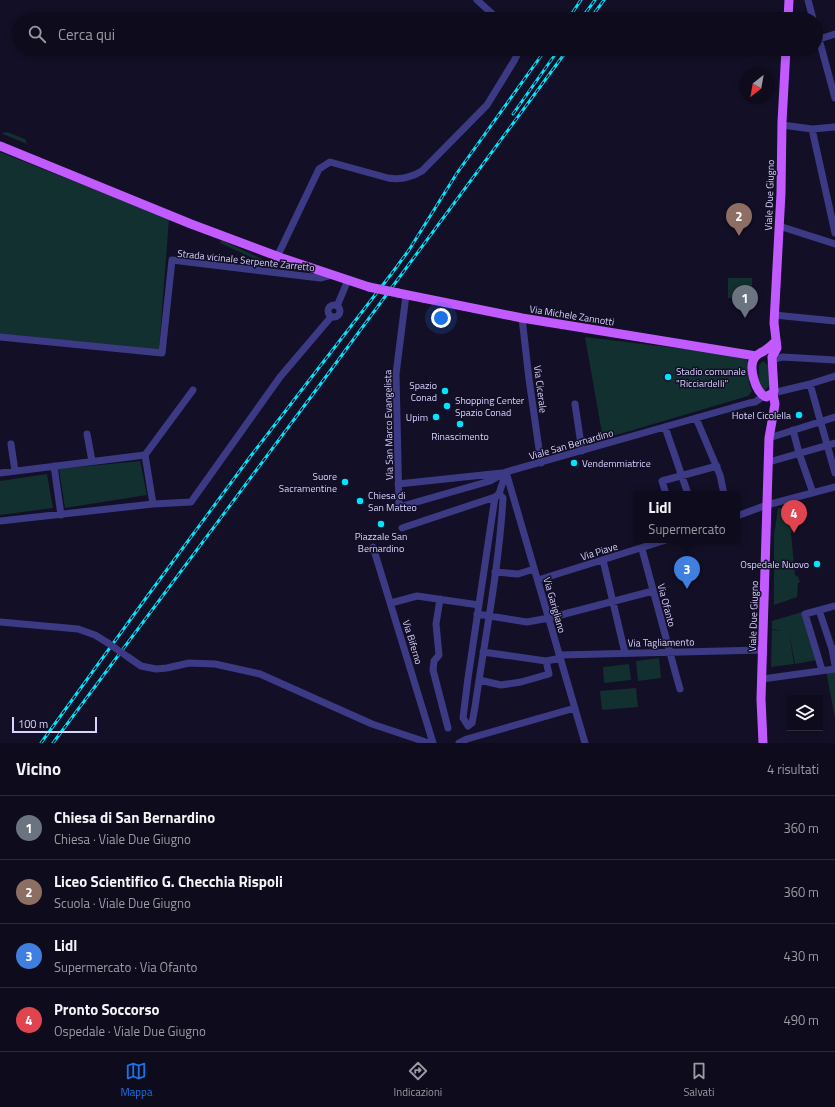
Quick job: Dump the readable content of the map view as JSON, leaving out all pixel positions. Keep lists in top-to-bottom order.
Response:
{
  "streets": {
    "main road": ["Viale Due Giugno", "Via Michele Zannotti"],
    "street": [
      "Strada vicinale Serpente Zarretto",
      "Via Cicerale",
      "Via San Marco Evangelista",
      "Viale San Bernardino",
      "Via Piave",
      "Via Garigliano",
      "Via Ofanto",
      "Via Biferno",
      "Via Tagliamento"
    ]
  },
  "crossings": [
    ["Viale Due Giugno", "Via Michele Zannotti"],
    ["Viale Due Giugno", "Viale San Bernardino"],
    ["Viale Due Giugno", "Via Tagliamento"],
    ["Strada vicinale Serpente Zarretto", "Via Michele Zannotti"],
    ["Via Michele Zannotti", "Via Cicerale"],
    ["Via Michele Zannotti", "Via San Marco Evangelista"],
    ["Via Cicerale", "Viale San Bernardino"],
    ["Via San Marco Evangelista", "Viale San Bernardino"],
    ["Viale San Bernardino", "Via Garigliano"],
    ["Via Piave", "Via Garigliano"],
    ["Via Piave", "Via Ofanto"],
    ["Via Garigliano", "Via Tagliamento"],
    ["Via Ofanto", "Via Tagliamento"]
  ],
  "places": [
    "Stadio comunale \"Ricciardelli\"",
    "Spazio Conad",
    "Shopping Center Spazio Conad",
    "Hotel Cicolella",
    "Upim",
    "Rinascimento",
    "Vendemmiatrice",
    "Suore Sacramentine",
    "Chiesa di San Matteo",
    "Piazzale San Bernardino",
    "Ospedale Nuovo"
  ],
  "scale_bar": "100 m",
  "north": "bottom left",
  "page": {
    "search": "Cerca qui",
    "pins": [
      "2",
      "1",
      "4",
      "3"
    ],
    "popup": ["Lidl", "Supermercato"],
    "scale": "100 m",
    "heading": ["Vicino", "4 risultati"],
    "list": [
      {
        "mark": "1",
        "name": "Chiesa di San Bernardino",
        "note": "Chiesa · Viale Due Giugno",
        "value": "360 m"
      },
      {
        "mark": "2",
        "name": "Liceo Scientifico G. Checchia Rispoli",
        "note": "Scuola · Viale Due Giugno",
        "value": "360 m"
      },
      {
        "mark": "3",
        "name": "Lidl",
        "note": "Supermercato · Via Ofanto",
        "value": "430 m"
      },
      {
        "mark": "4",
        "name": "Pronto Soccorso",
        "note": "Ospedale · Viale Due Giugno",
        "value": "490 m"
      }
    ],
    "nav": ["Mappa", "Indicazioni", "Salvati"]
  }
}
